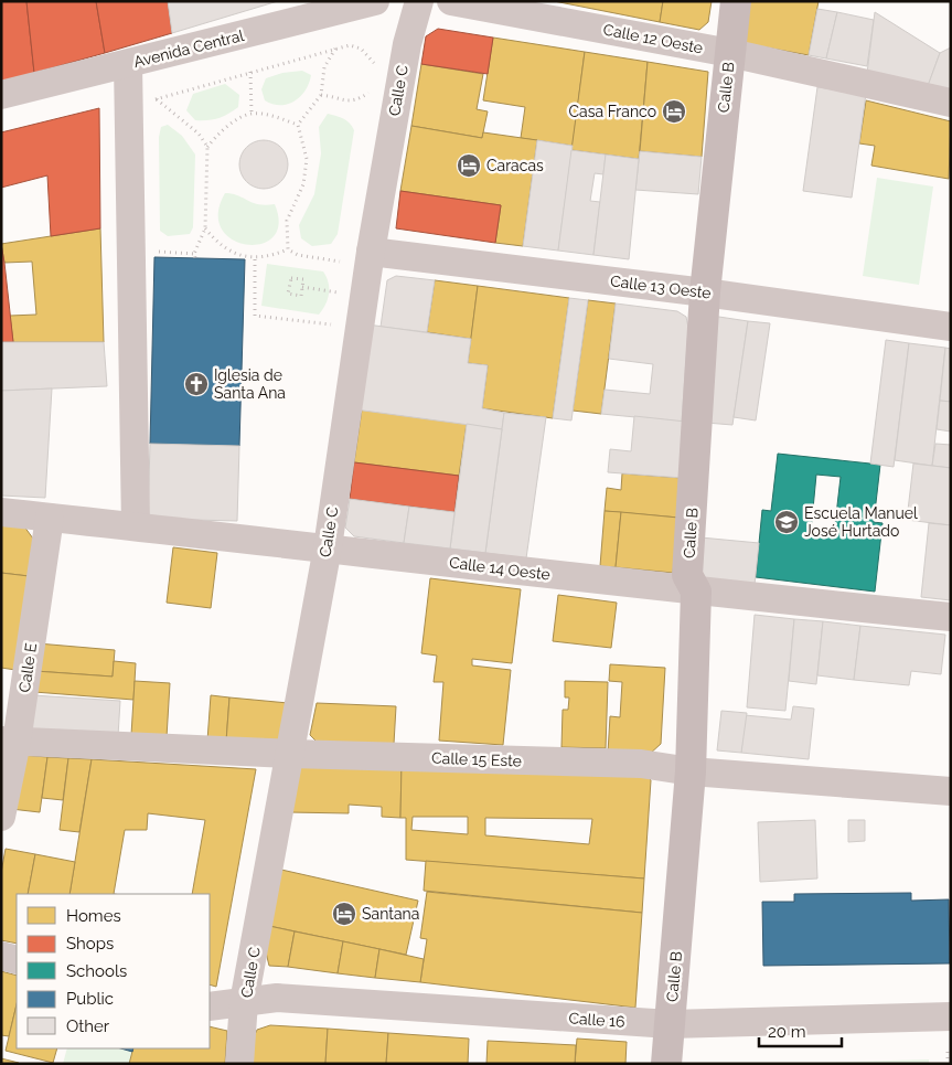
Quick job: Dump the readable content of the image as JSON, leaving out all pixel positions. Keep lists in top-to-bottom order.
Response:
{
  "streets": {
    "street": [
      "Calle 12 Oeste",
      "Avenida Central",
      "Calle B",
      "Calle C",
      "Calle 13 Oeste",
      "Calle 14 Oeste",
      "Calle E",
      "Calle 15 Este",
      "Calle 16"
    ]
  },
  "crossings": [
    ["Calle 12 Oeste", "Calle B"],
    ["Calle B", "Calle 13 Oeste"],
    ["Calle B", "Calle 14 Oeste"],
    ["Calle B", "Calle 15 Este"],
    ["Calle B", "Calle 16"],
    ["Calle C", "Calle 13 Oeste"],
    ["Calle C", "Calle 14 Oeste"],
    ["Calle C", "Calle 15 Este"],
    ["Calle C", "Calle 16"],
    ["Calle 14 Oeste", "Calle E"],
    ["Calle E", "Calle 15 Este"]
  ],
  "places": {
    "hotel": ["Casa Franco", "Caracas", "Santana"],
    "church": ["Iglesia de Santa Ana"],
    "school or university": ["Escuela Manuel José Hurtado"]
  },
  "legend": [
    "Homes",
    "Shops",
    "Schools",
    "Public",
    "Other"
  ],
  "scale_bar": "20 m"
}
